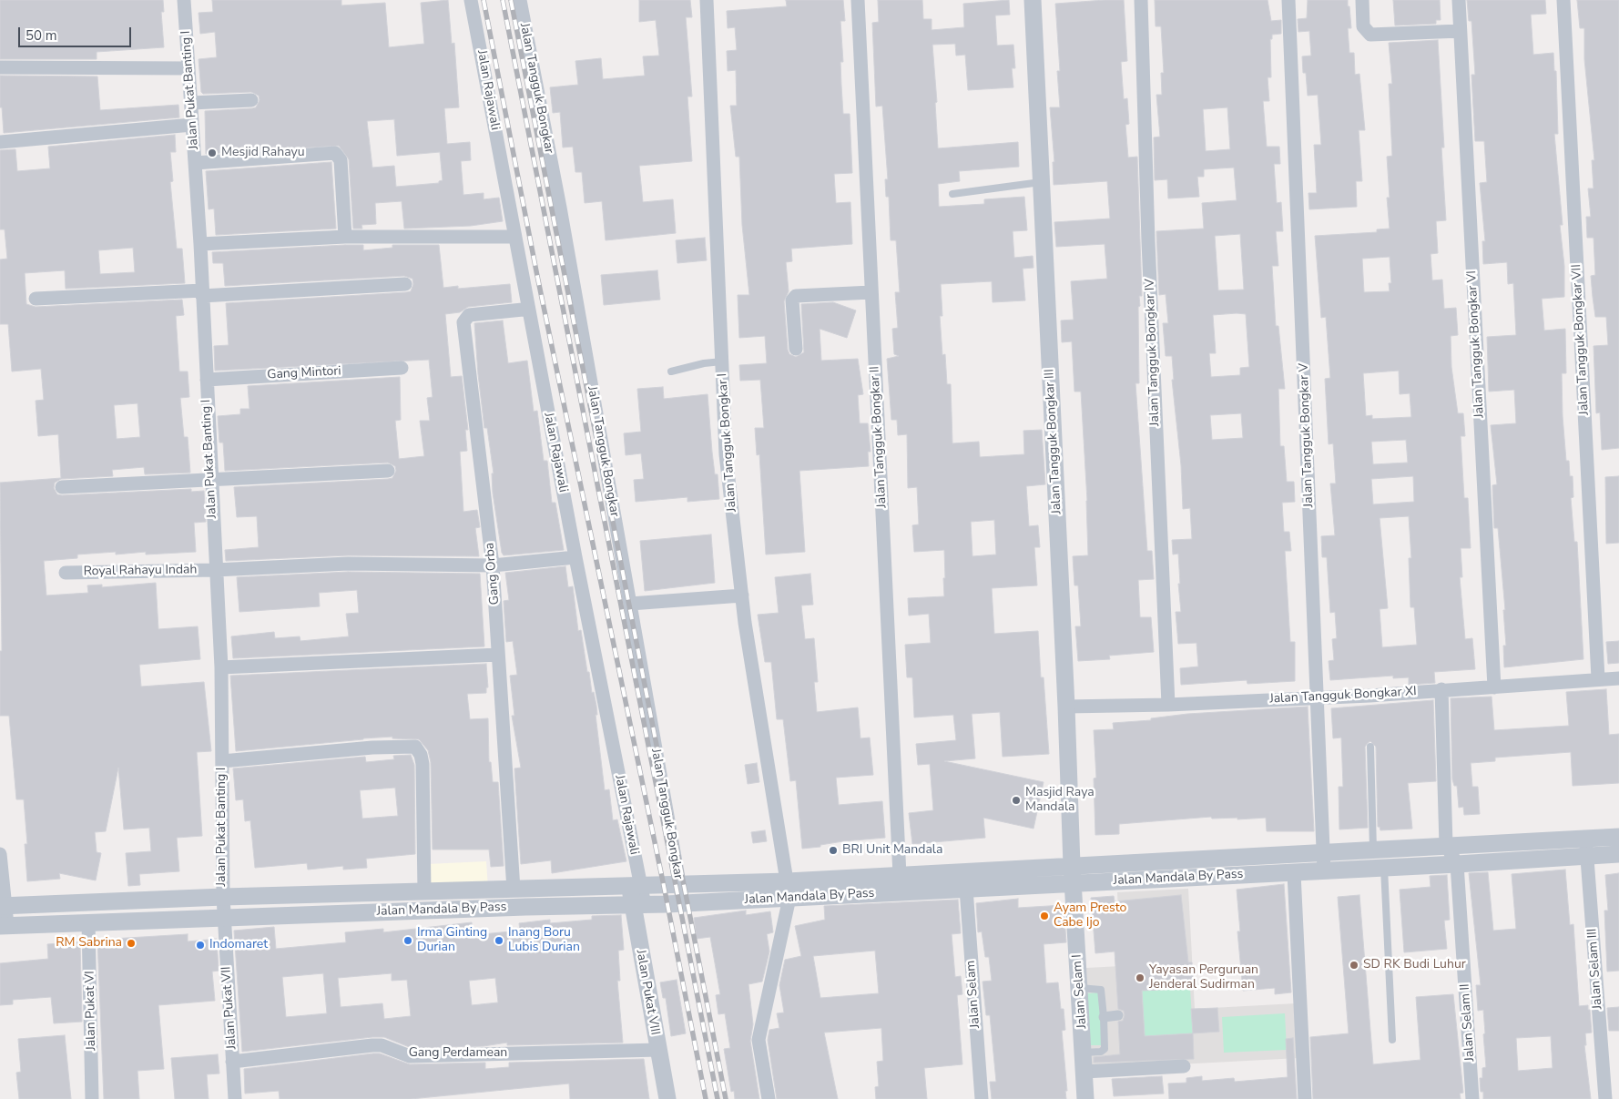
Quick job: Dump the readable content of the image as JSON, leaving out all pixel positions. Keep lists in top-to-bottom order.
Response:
{
  "streets": {
    "street": [
      "Jalan Tangguk Bongkar",
      "Jalan Pukat Banting I",
      "Jalan Rajawali",
      "Jalan Tangguk Bongkar VII",
      "Jalan Tangguk Bongkar VI",
      "Jalan Tangguk Bongkar IV",
      "Gang Mintori",
      "Jalan Tangguk Bongkar V",
      "Jalan Tangguk Bongkar II",
      "Jalan Tangguk Bongkar III",
      "Jalan Tangguk Bongkar I",
      "Royal Rahayu Indah",
      "Gang Orba",
      "Jalan Tangguk Bongkar XI",
      "Jalan Mandala By Pass",
      "Jalan Selam III",
      "Jalan Selam I",
      "Jalan Pukat VIII",
      "Jalan Selam",
      "Jalan Pukat VII",
      "Jalan Pukat VI",
      "Jalan Selam II",
      "Gang Perdamean"
    ]
  },
  "crossings": [
    ["Jalan Tangguk Bongkar", "Jalan Mandala By Pass"],
    ["Jalan Pukat Banting I", "Gang Mintori"],
    ["Jalan Pukat Banting I", "Royal Rahayu Indah"],
    ["Jalan Pukat Banting I", "Jalan Mandala By Pass"],
    ["Jalan Pukat Banting I", "Jalan Pukat VII"],
    ["Jalan Rajawali", "Royal Rahayu Indah"],
    ["Jalan Rajawali", "Jalan Mandala By Pass"],
    ["Jalan Rajawali", "Jalan Pukat VIII"],
    ["Jalan Tangguk Bongkar VII", "Jalan Tangguk Bongkar XI"],
    ["Jalan Tangguk Bongkar VI", "Jalan Tangguk Bongkar XI"],
    ["Jalan Tangguk Bongkar IV", "Jalan Tangguk Bongkar XI"],
    ["Jalan Tangguk Bongkar V", "Jalan Tangguk Bongkar XI"],
    ["Jalan Tangguk Bongkar V", "Jalan Mandala By Pass"],
    ["Jalan Tangguk Bongkar II", "Jalan Mandala By Pass"],
    ["Jalan Tangguk Bongkar III", "Jalan Tangguk Bongkar XI"],
    ["Jalan Tangguk Bongkar III", "Jalan Mandala By Pass"],
    ["Jalan Tangguk Bongkar III", "Jalan Selam I"],
    ["Jalan Tangguk Bongkar I", "Jalan Mandala By Pass"],
    ["Royal Rahayu Indah", "Gang Orba"],
    ["Gang Orba", "Jalan Mandala By Pass"],
    ["Jalan Mandala By Pass", "Jalan Selam III"],
    ["Jalan Mandala By Pass", "Jalan Selam I"],
    ["Jalan Mandala By Pass", "Jalan Pukat VIII"],
    ["Jalan Mandala By Pass", "Jalan Selam"],
    ["Jalan Mandala By Pass", "Jalan Pukat VII"],
    ["Jalan Mandala By Pass", "Jalan Pukat VI"],
    ["Jalan Mandala By Pass", "Jalan Selam II"],
    ["Jalan Pukat VIII", "Gang Perdamean"],
    ["Jalan Pukat VII", "Gang Perdamean"]
  ],
  "places": [
    "Mesjid Rahayu",
    "Masjid Raya Mandala",
    "BRI Unit Mandala",
    "Ayam Presto Cabe Ijo",
    "Irma Ginting Durian",
    "Inang Boru Lubis Durian",
    "RM Sabrina",
    "Indomaret",
    "SD RK Budi Luhur",
    "Yayasan Perguruan Jenderal Sudirman"
  ],
  "scale_bar": "50 m"
}
